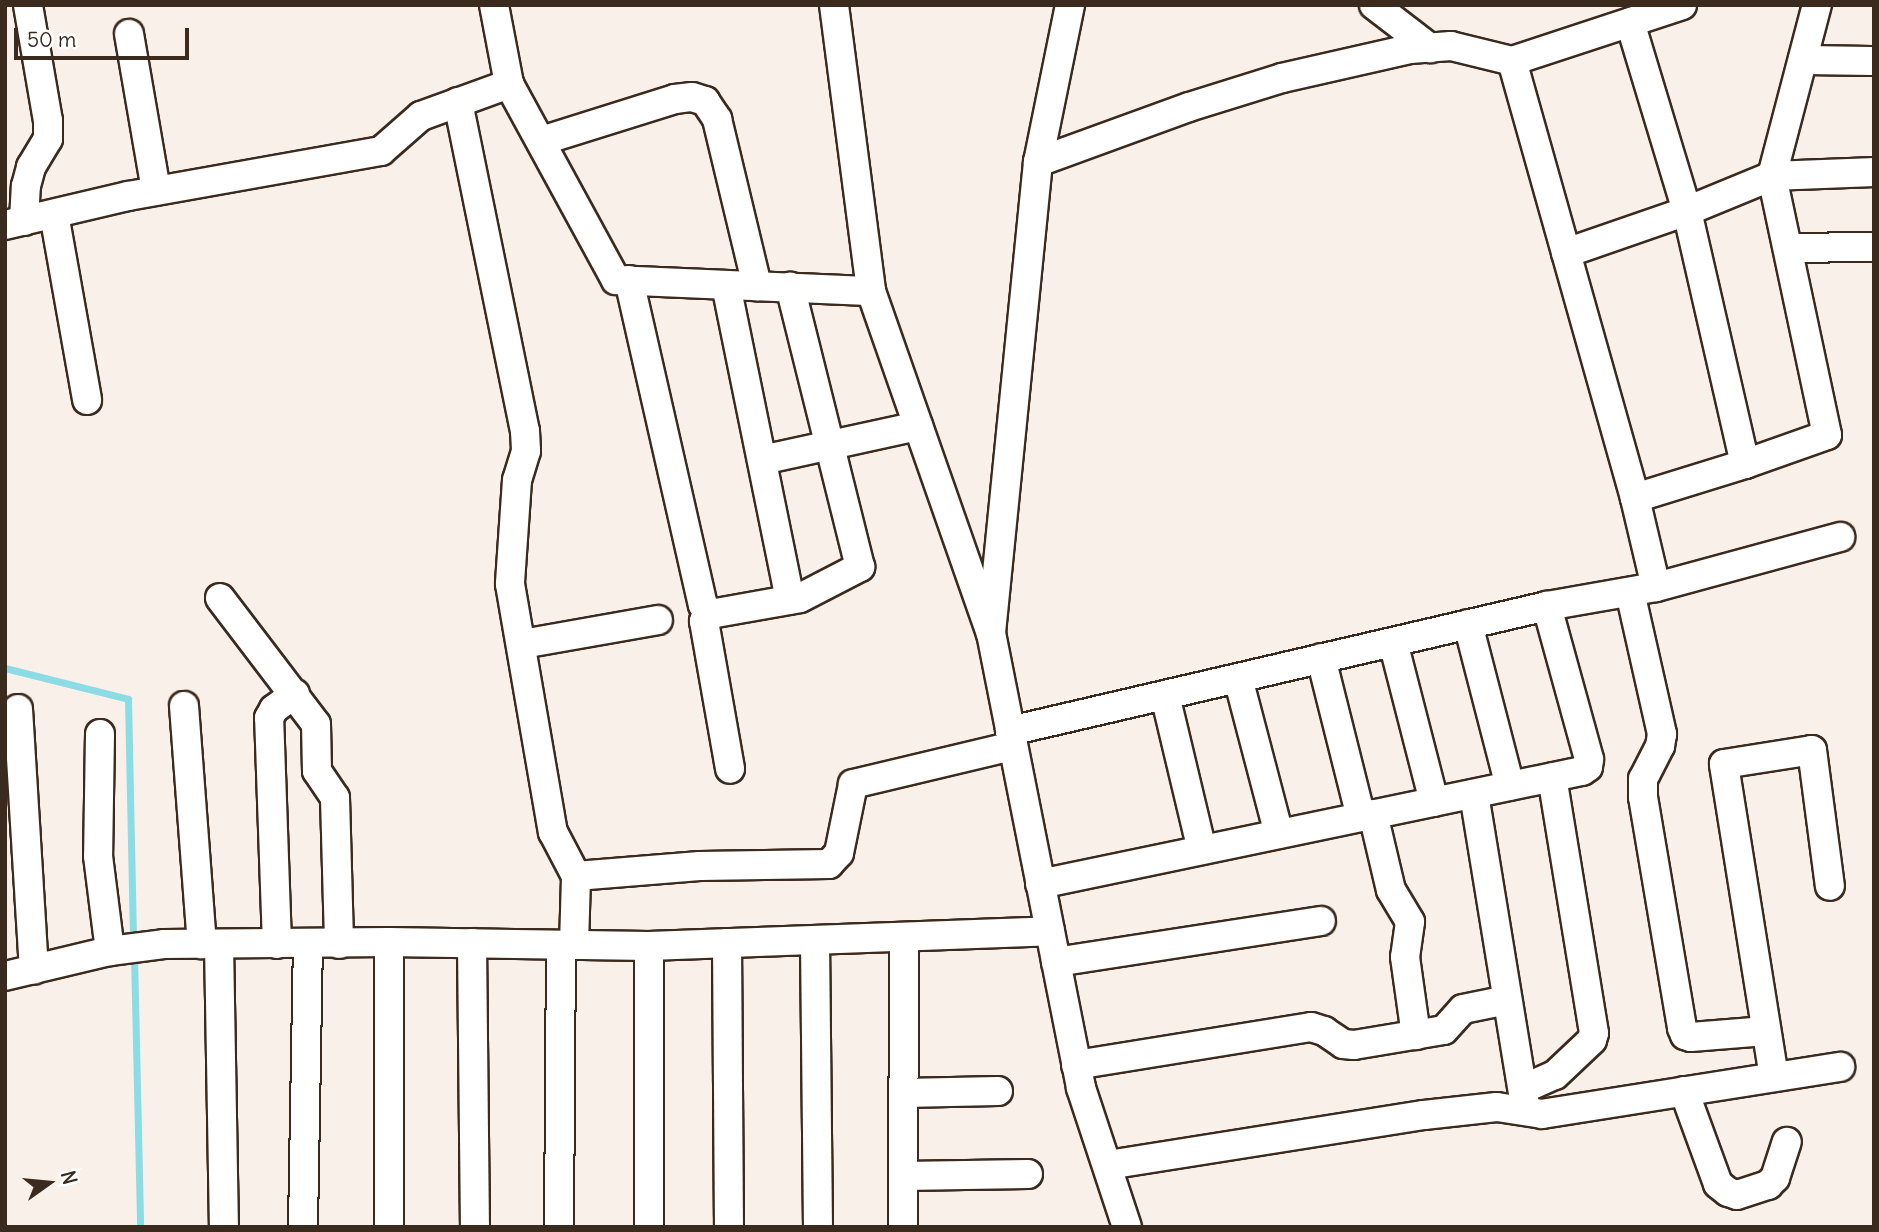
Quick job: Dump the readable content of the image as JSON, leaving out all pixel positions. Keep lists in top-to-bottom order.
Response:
{
  "scale_bar": "50 m",
  "north": "right"
}
